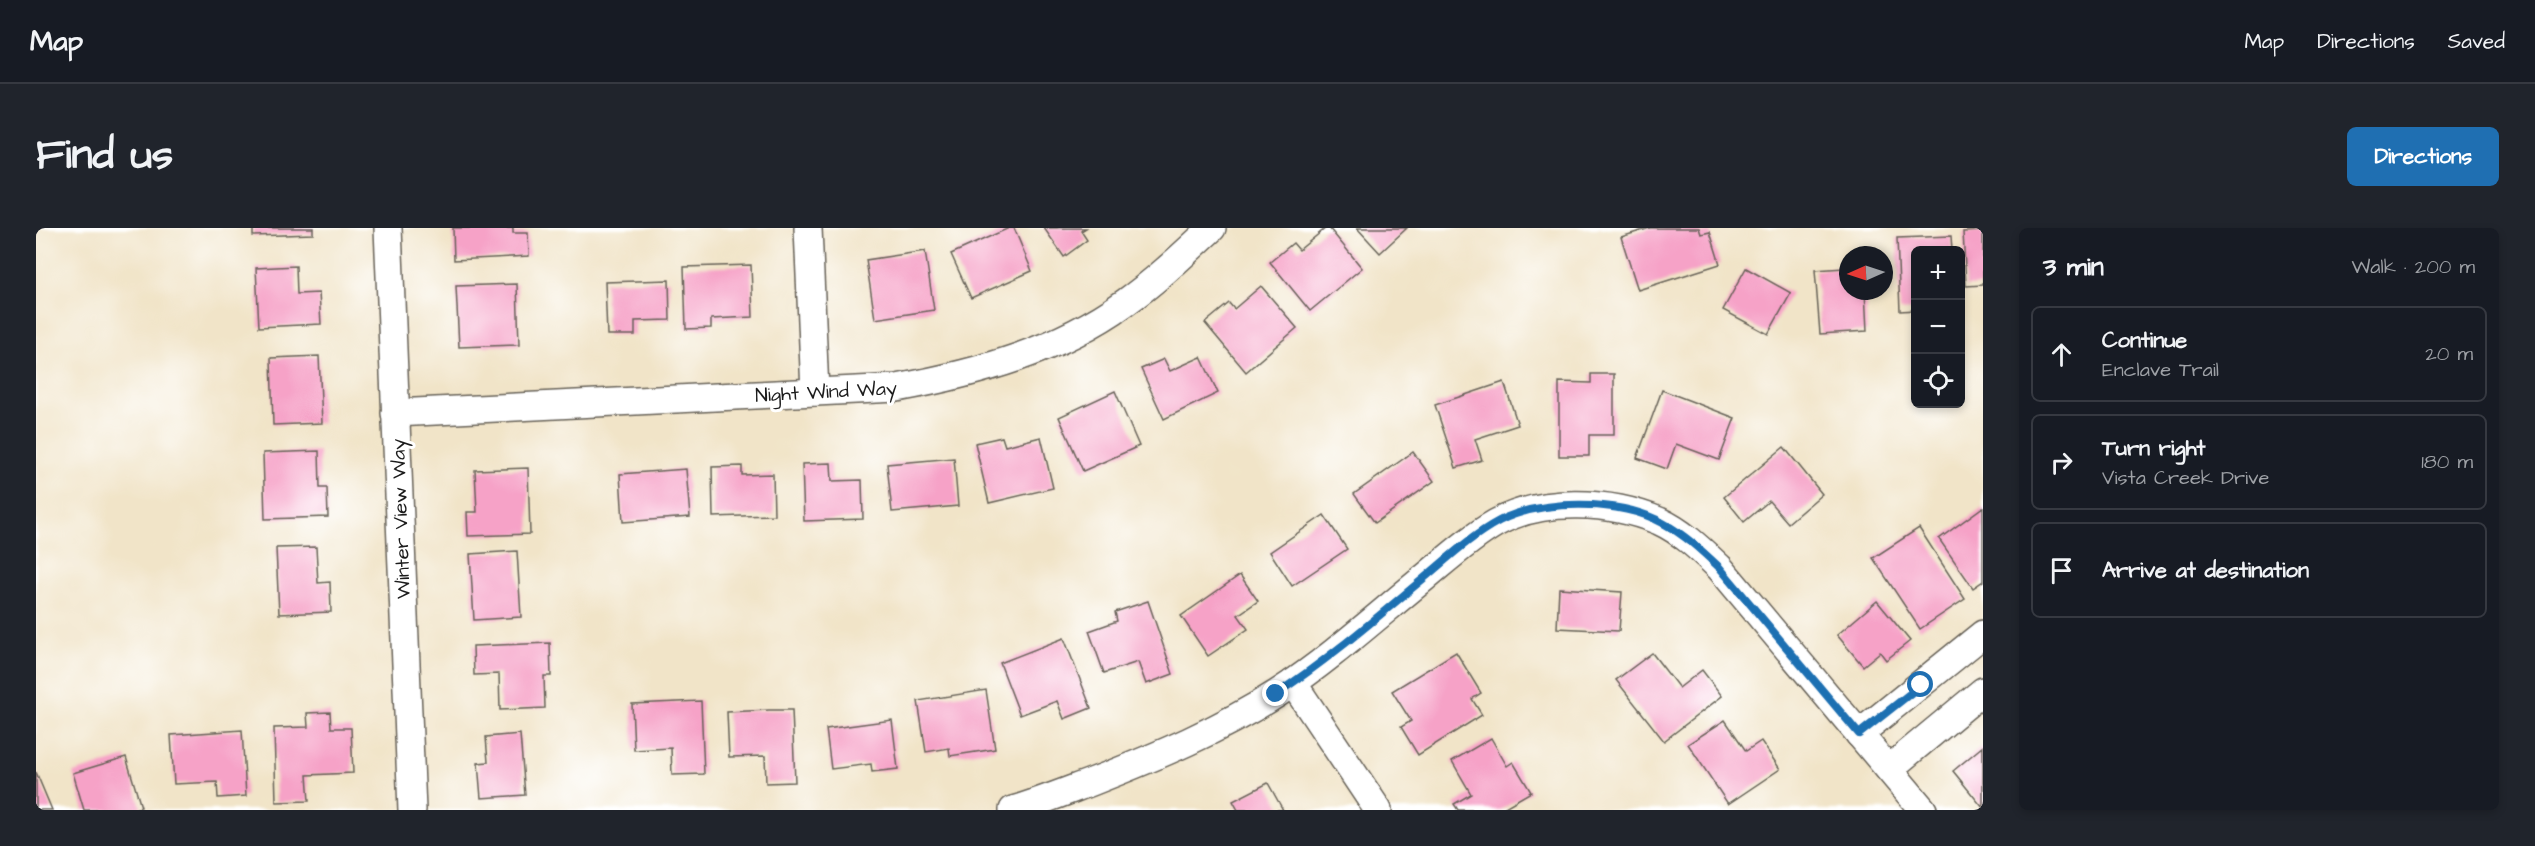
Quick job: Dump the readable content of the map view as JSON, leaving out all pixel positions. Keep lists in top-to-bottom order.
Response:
{
  "streets": {
    "street": ["Night Wind Way", "Winter View Way"]
  },
  "crossings": [
    ["Night Wind Way", "Winter View Way"]
  ],
  "north": "left",
  "page": {
    "header": "Map",
    "nav": ["Map", "Directions", "Saved"],
    "title": "Find us",
    "buttons": "Directions",
    "heading": ["3 min", "Walk · 200 m"],
    "map_buttons": ["+", "−"],
    "list": [
      ["Continue", "Enclave Trail", "20 m"],
      ["Turn right", "Vista Creek Drive", "180 m"],
      "Arrive at destination"
    ]
  }
}
